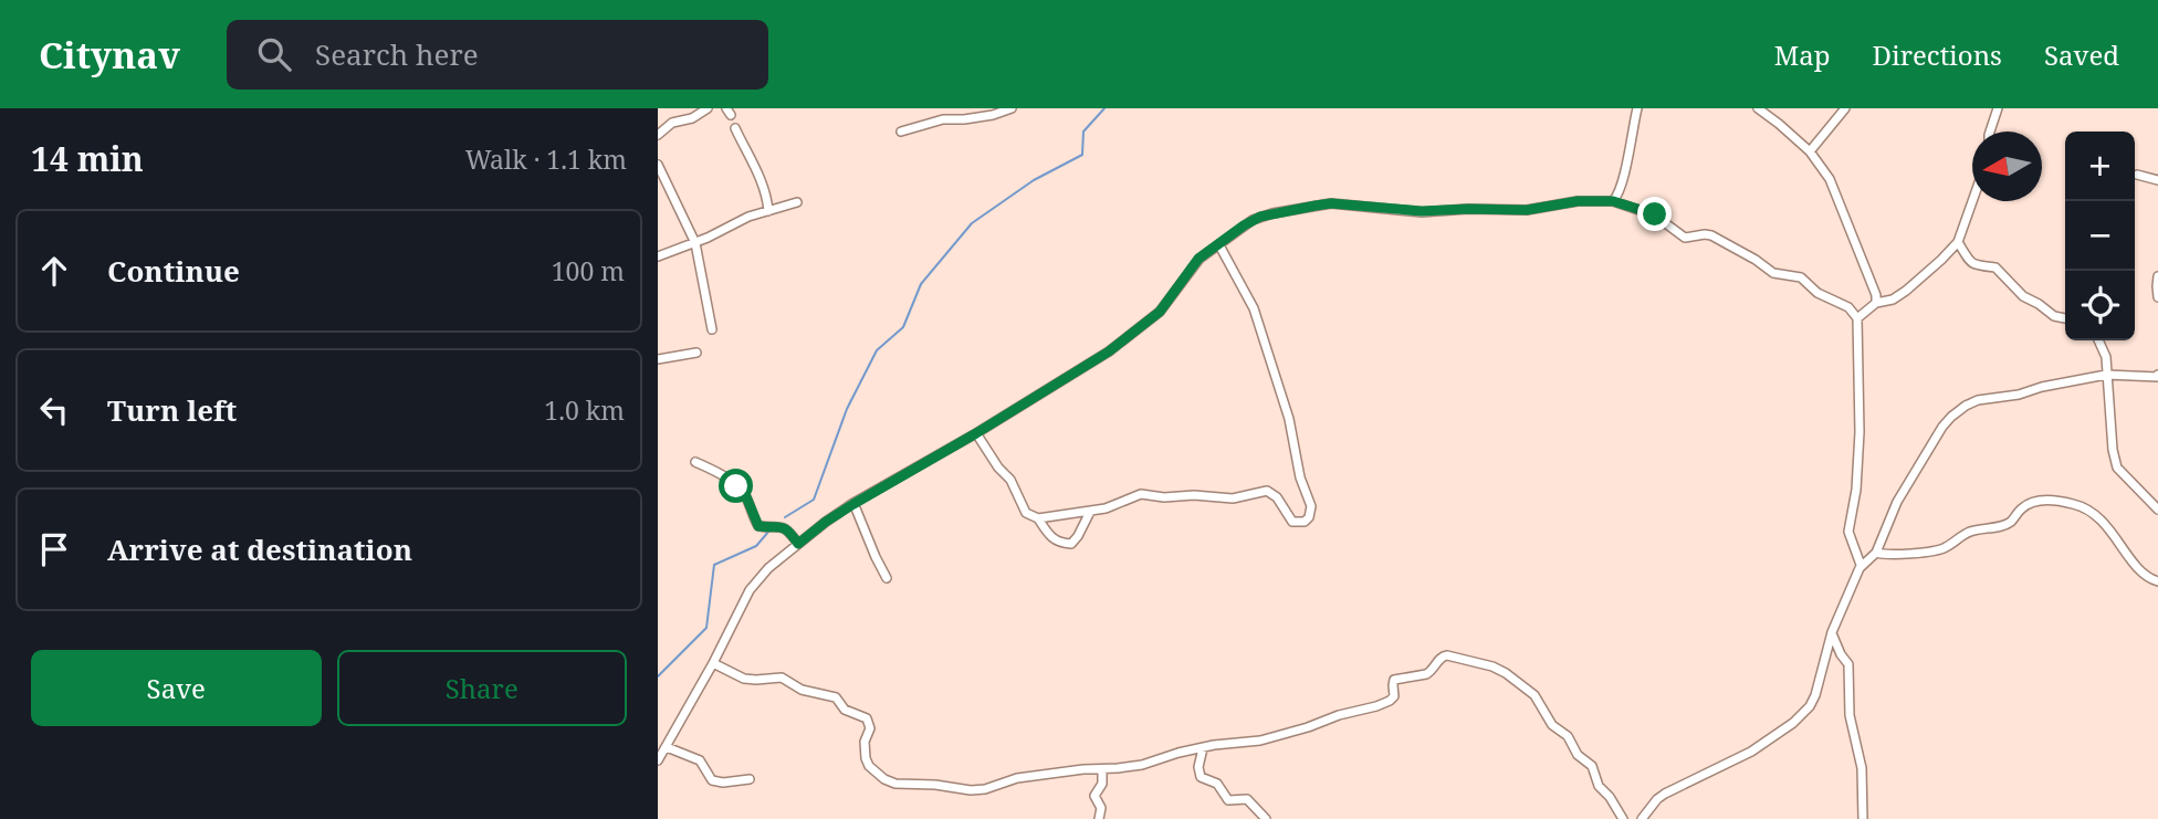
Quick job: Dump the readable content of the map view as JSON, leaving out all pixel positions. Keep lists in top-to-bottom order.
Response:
{
  "north": "left",
  "page": {
    "header": "Citynav",
    "search": "Search here",
    "nav": ["Map", "Directions", "Saved"],
    "heading": ["14 min", "Walk · 1.1 km"],
    "map_buttons": ["+", "−"],
    "list": [
      ["Continue", "100 m"],
      ["Turn left", "1.0 km"],
      "Arrive at destination"
    ],
    "buttons": ["Save", "Share"]
  }
}
